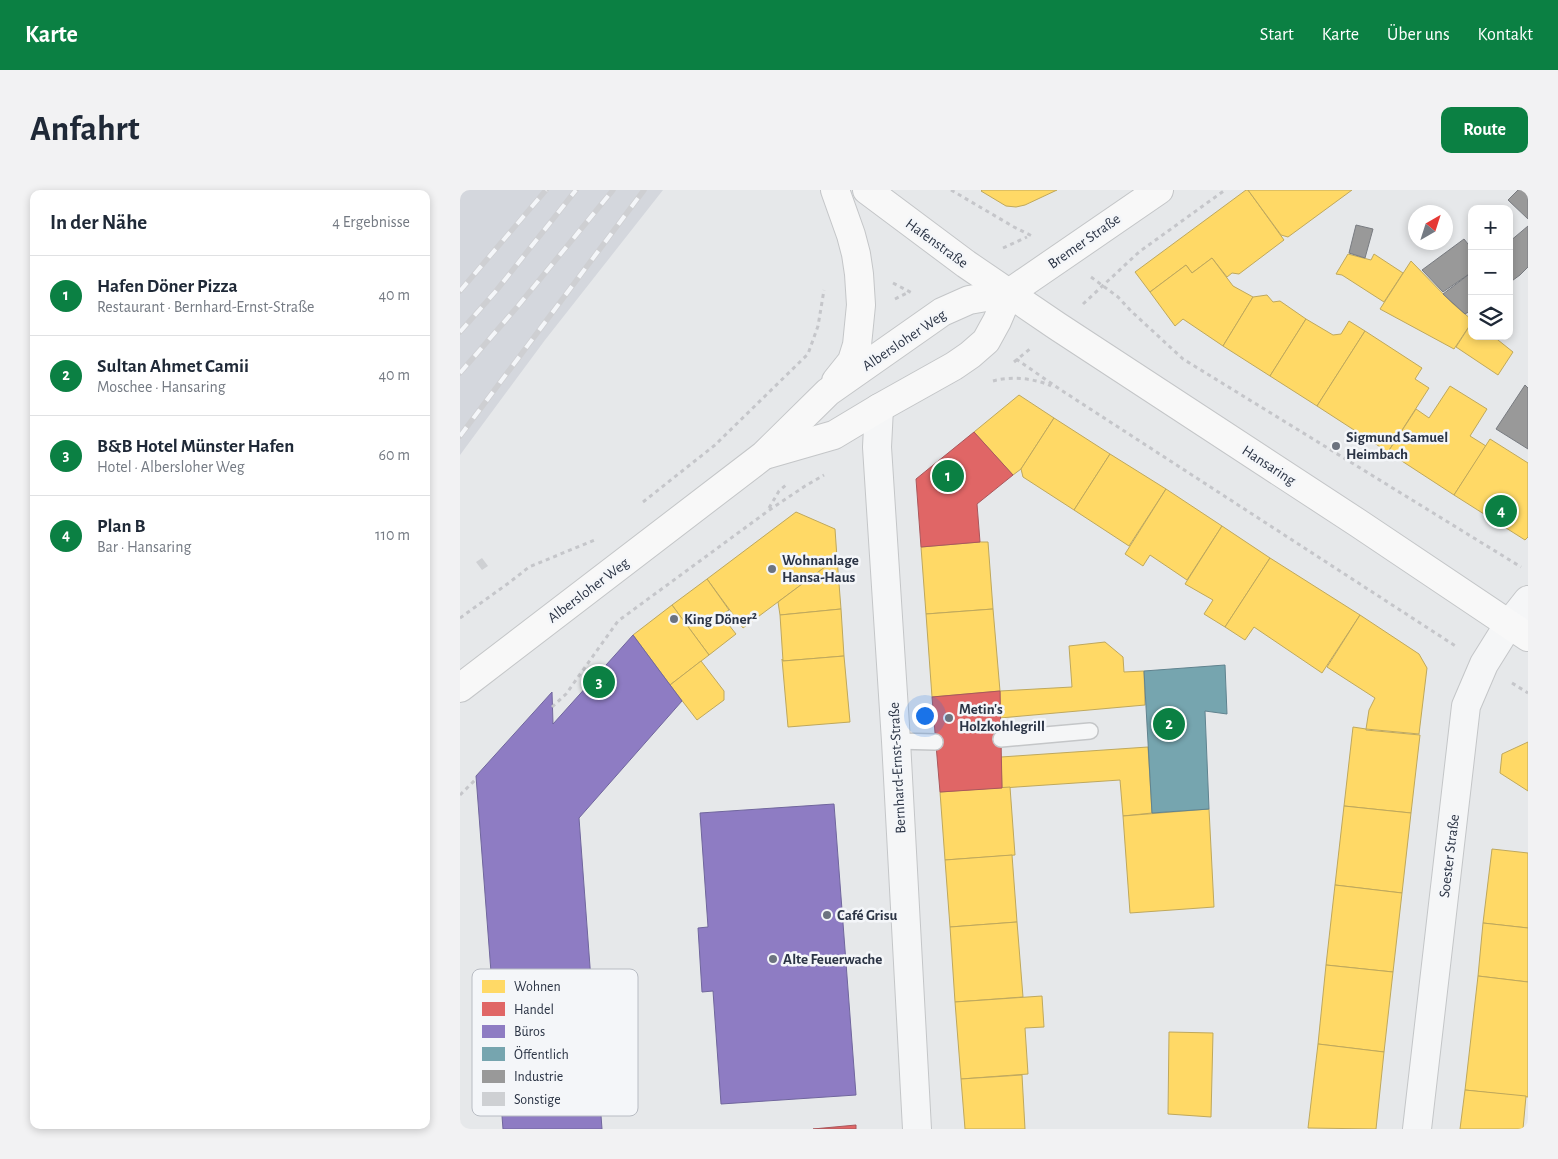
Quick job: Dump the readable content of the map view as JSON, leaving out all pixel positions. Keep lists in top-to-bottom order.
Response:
{
  "streets": {
    "main road": [
      "Bremer Straße",
      "Hafenstraße",
      "Albersloher Weg",
      "Hansaring"
    ],
    "street": ["Bernhard-Ernst-Straße", "Soester Straße"]
  },
  "crossings": [
    ["Bremer Straße", "Hafenstraße"],
    ["Bremer Straße", "Albersloher Weg"],
    ["Bremer Straße", "Hansaring"],
    ["Hafenstraße", "Albersloher Weg"],
    ["Hafenstraße", "Hansaring"],
    ["Albersloher Weg", "Hansaring"],
    ["Albersloher Weg", "Bernhard-Ernst-Straße"],
    ["Hansaring", "Soester Straße"]
  ],
  "places": [
    "Sigmund Samuel Heimbach",
    "Wohnanlage Hansa-Haus",
    "King Döner²",
    "Metin's Holzkohlegrill",
    "Café Grisu",
    "Alte Feuerwache"
  ],
  "legend": [
    "Wohnen",
    "Handel",
    "Büros",
    "Öffentlich",
    "Industrie",
    "Sonstige"
  ],
  "north": "top right",
  "page": {
    "header": "Karte",
    "nav": [
      "Start",
      "Karte",
      "Über uns",
      "Kontakt"
    ],
    "buttons": "Route",
    "title": "Anfahrt",
    "heading": ["In der Nähe", "4 Ergebnisse"],
    "map_buttons": ["+", "−"],
    "list": [
      {
        "mark": "1",
        "name": "Hafen Döner Pizza",
        "note": "Restaurant · Bernhard-Ernst-Straße",
        "value": "40 m"
      },
      {
        "mark": "2",
        "name": "Sultan Ahmet Camii",
        "note": "Moschee · Hansaring",
        "value": "40 m"
      },
      {
        "mark": "3",
        "name": "B&B Hotel Münster Hafen",
        "note": "Hotel · Albersloher Weg",
        "value": "60 m"
      },
      {
        "mark": "4",
        "name": "Plan B",
        "note": "Bar · Hansaring",
        "value": "110 m"
      }
    ],
    "pins": [
      "1",
      "4",
      "3",
      "2"
    ]
  }
}
